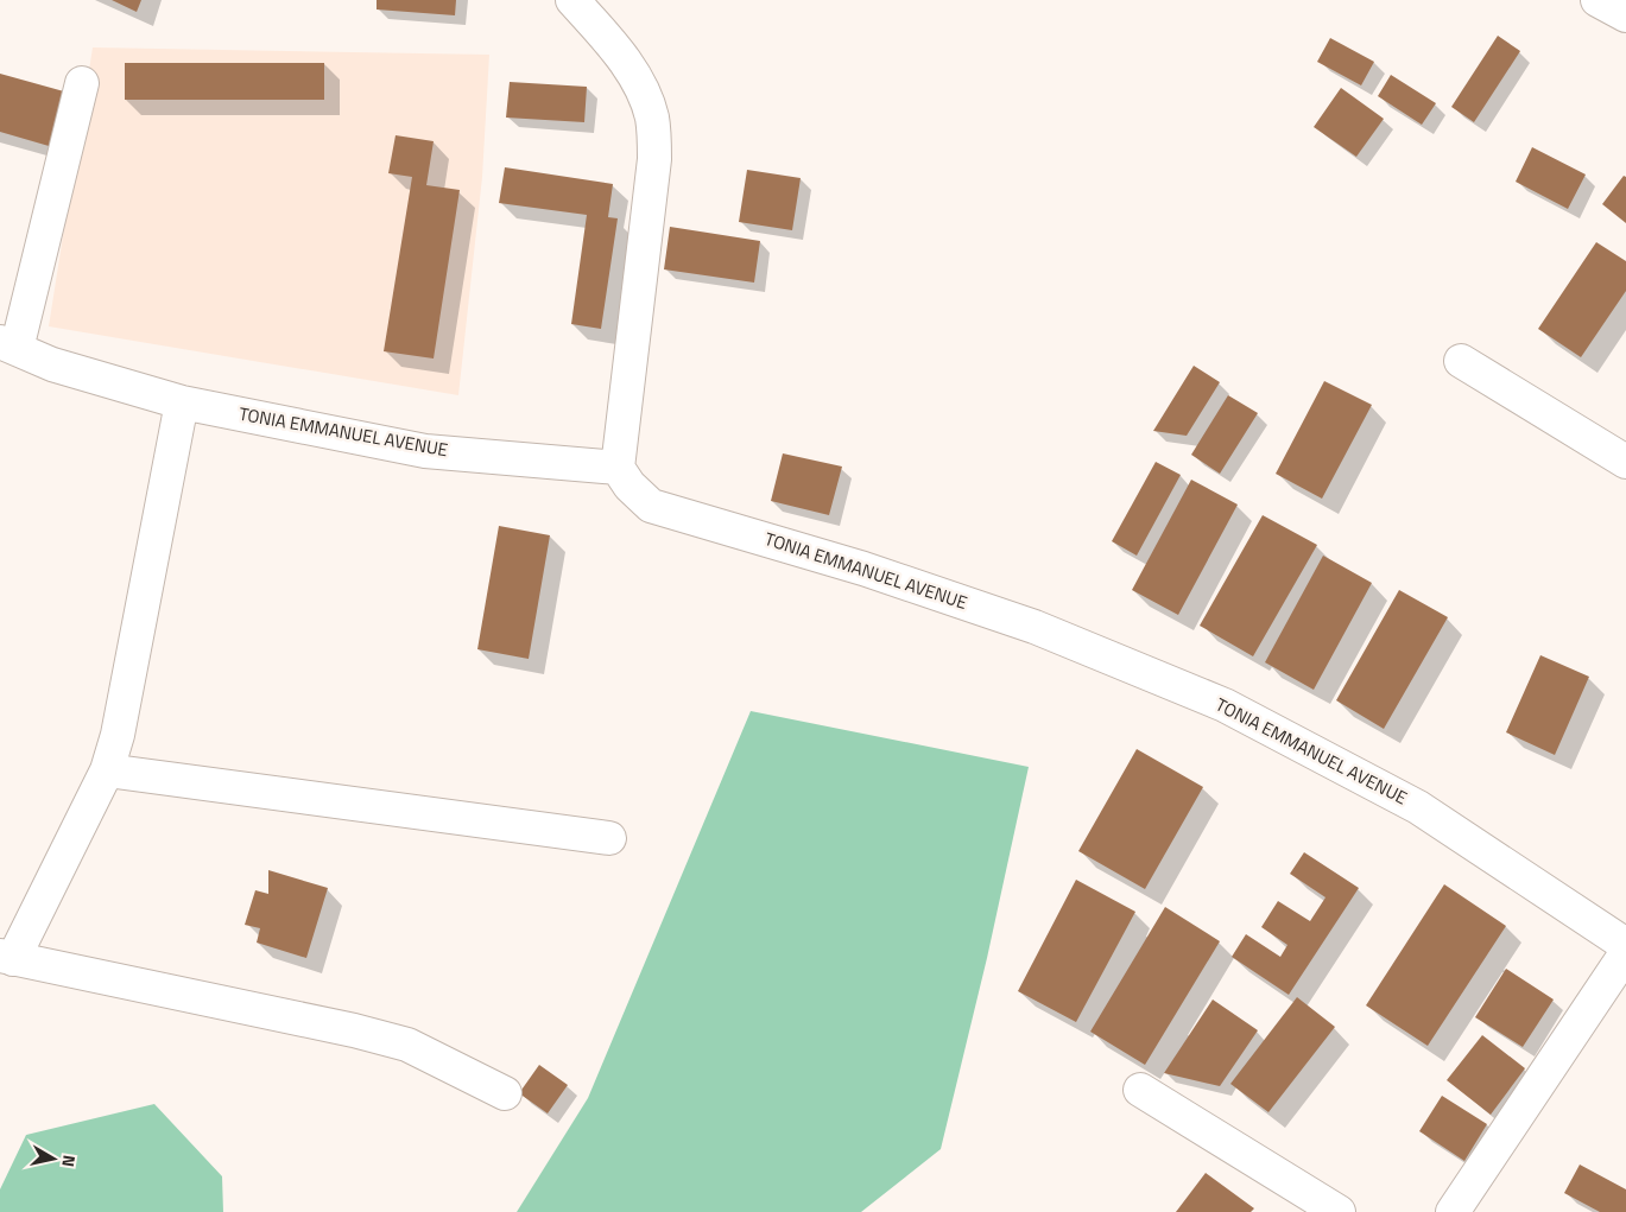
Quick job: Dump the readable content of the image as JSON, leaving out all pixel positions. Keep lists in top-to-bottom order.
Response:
{
  "streets": {
    "street": ["TONIA EMMANUEL AVENUE"]
  },
  "north": "right"
}
